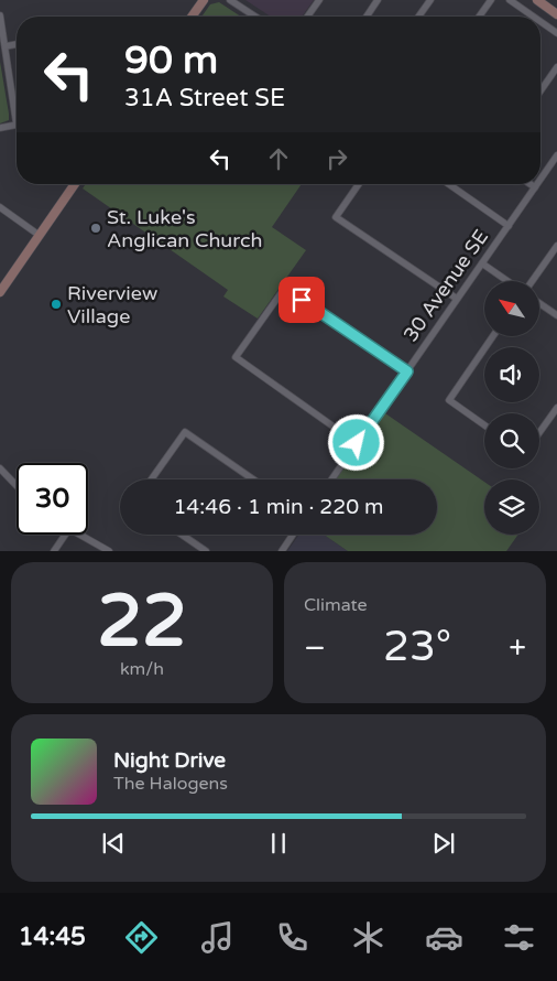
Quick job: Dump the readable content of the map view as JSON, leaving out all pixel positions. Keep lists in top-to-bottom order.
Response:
{
  "streets": {
    "street": ["30 Avenue SE"]
  },
  "places": ["St. Luke's Anglican Church", "Riverview Village"],
  "north": "top left",
  "page": {
    "turn": ["90 m", "31A Street SE"],
    "limit": "30",
    "trip": "14:46 · 1 min · 220 m",
    "tile": [
      ["22", "km/h"],
      "Climate"
    ],
    "heat": ["−", "23°", "+"],
    "song": ["Night Drive", "The Halogens"],
    "tabs": "14:45"
  }
}
